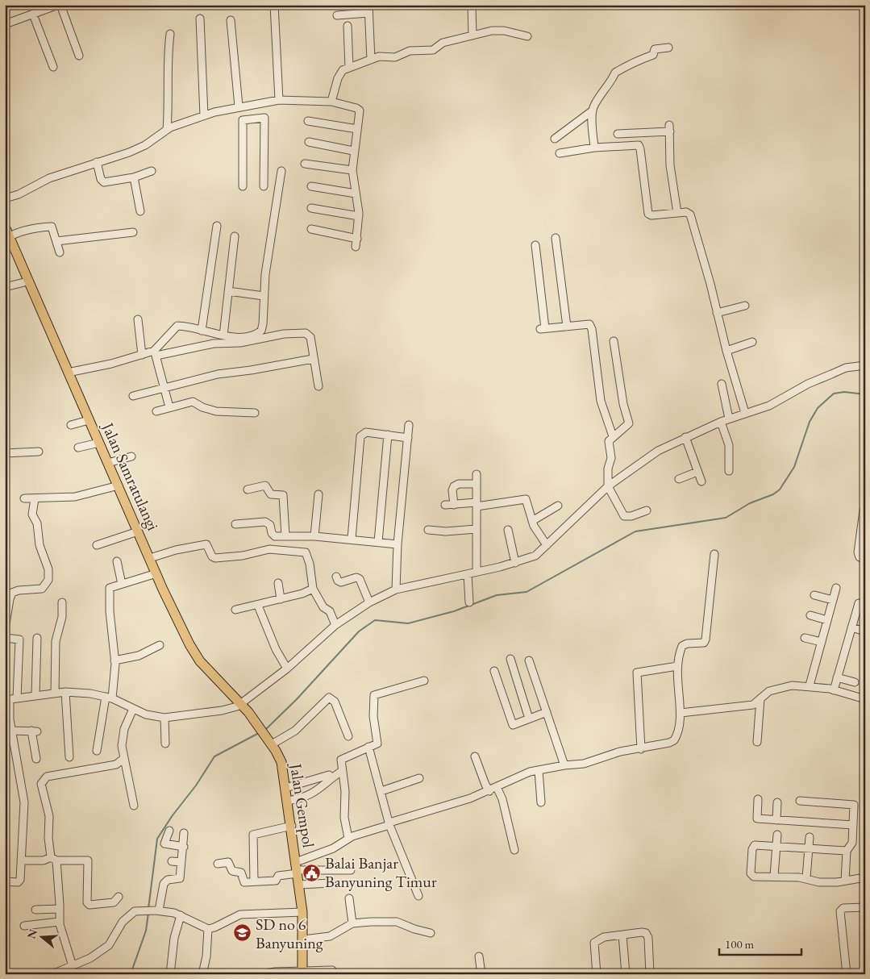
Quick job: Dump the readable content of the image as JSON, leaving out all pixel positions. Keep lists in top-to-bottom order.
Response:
{
  "streets": {
    "main road": ["Jalan Samratulangi", "Jalan Gempol"]
  },
  "crossings": [
    ["Jalan Samratulangi", "Jalan Gempol"]
  ],
  "places": {
    "public building": ["Balai Banjar Banyuning Timur"],
    "school or university": ["SD no 6 Banyuning"]
  },
  "scale_bar": "100 m",
  "north": "left"
}
